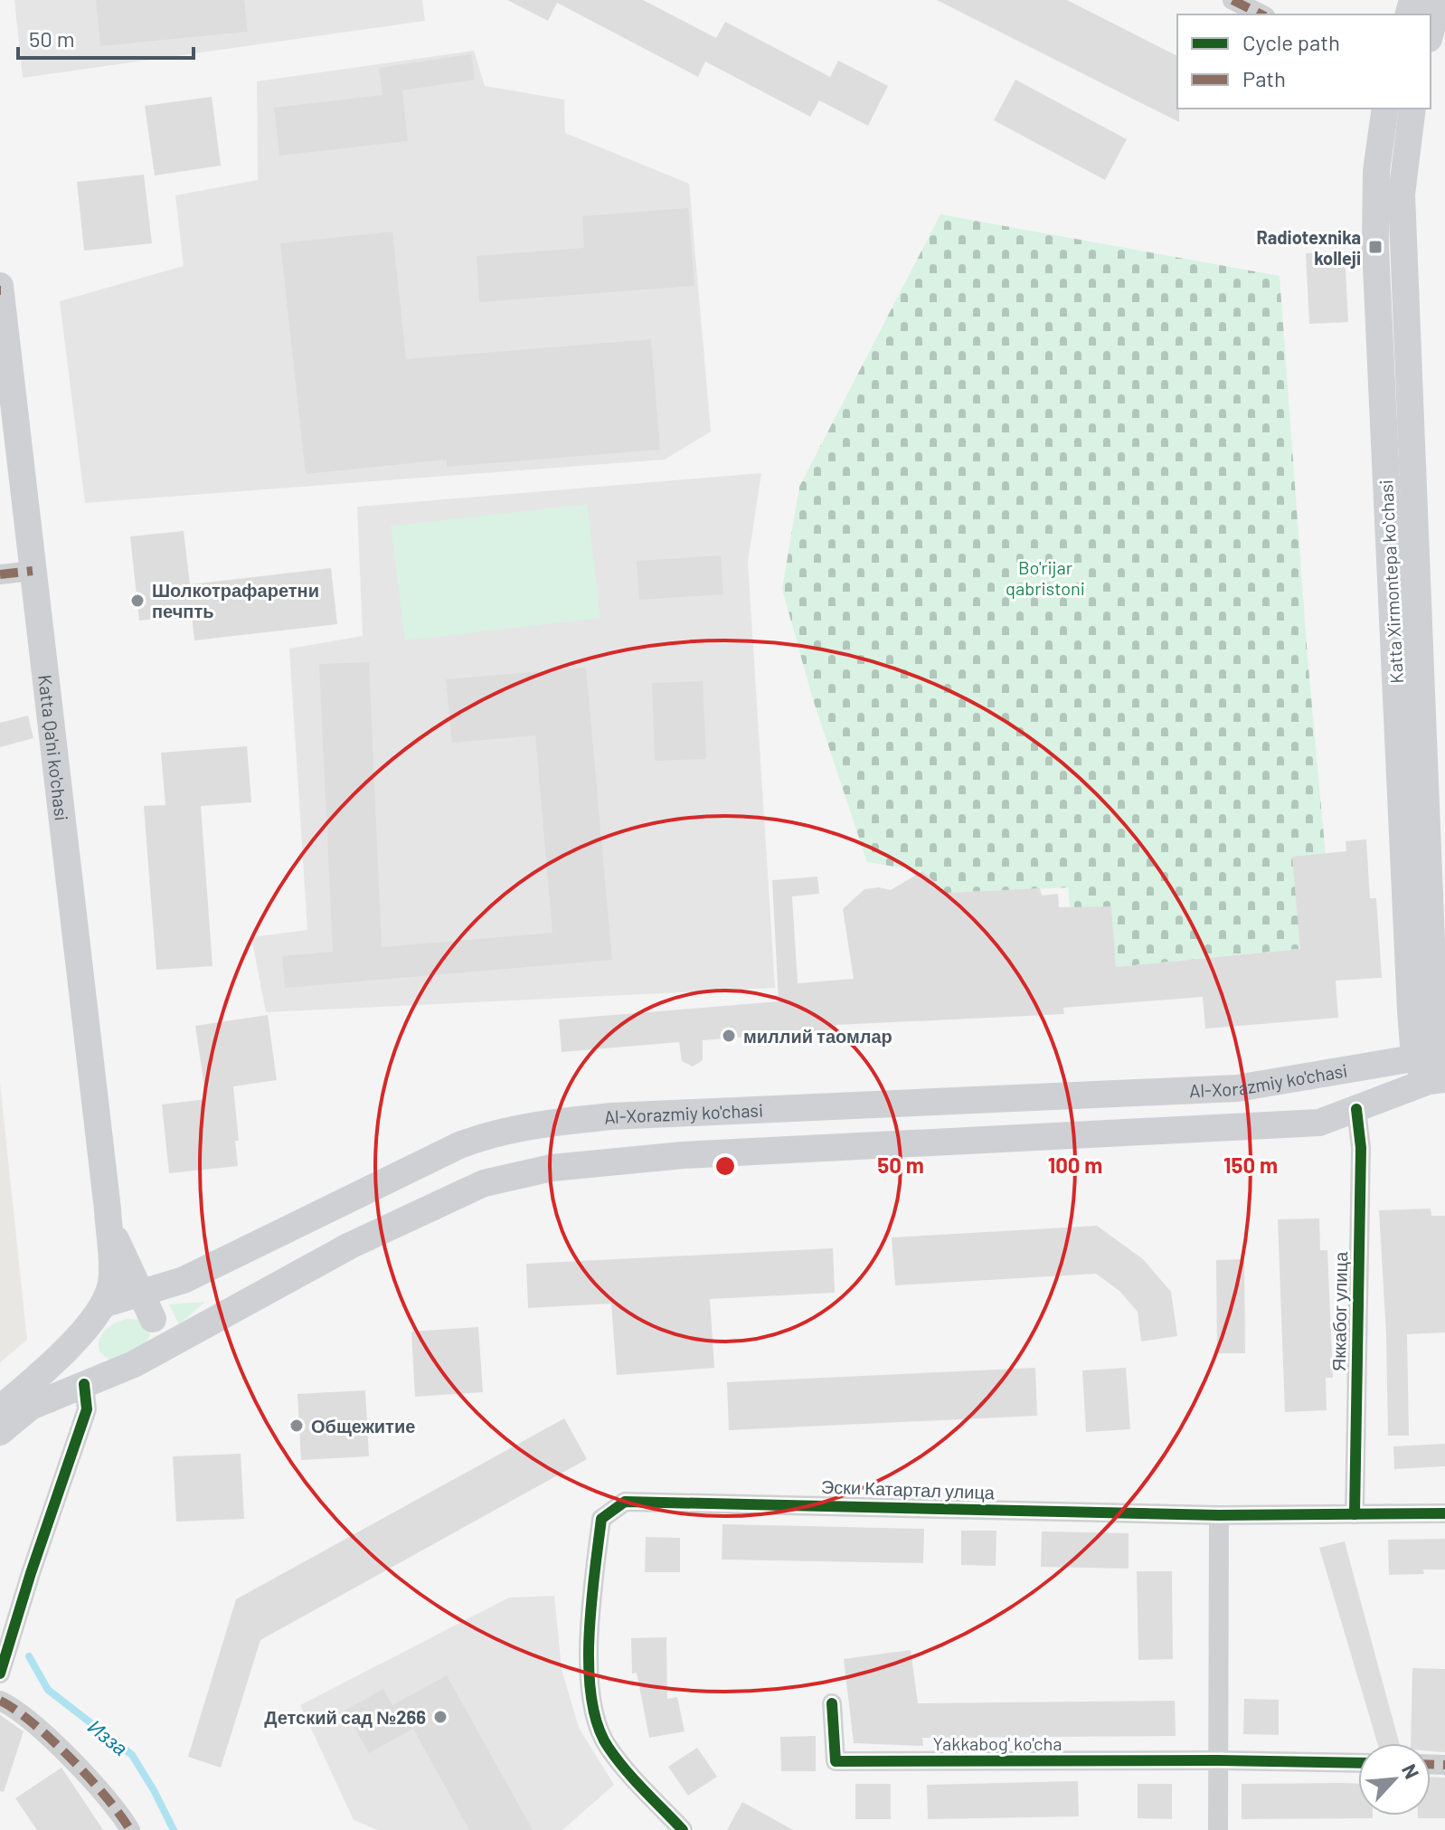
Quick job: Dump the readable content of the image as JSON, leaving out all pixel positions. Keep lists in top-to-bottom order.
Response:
{
  "streets": {
    "main road": ["Katta Xirmontepa koʻchasi", "Katta Qa'ni ko'chasi", "Al-Xorazmiy ko'chasi"],
    "street": ["Яккабог улица", "Эски Катартал улица", "Yakkabog' ko'cha"]
  },
  "crossings": [
    ["Katta Xirmontepa koʻchasi", "Al-Xorazmiy ko'chasi"],
    ["Яккабог улица", "Эски Катартал улица"]
  ],
  "water": ["Изза"],
  "parks": ["Bo'rijar qabristoni"],
  "places": {
    "transit": ["Radiotexnika kolleji"],
    "other": [
      "Шолкотрафаретни печпть",
      "миллий таомлар",
      "Общежитие",
      "Детский сад №266"
    ]
  },
  "legend": ["Cycle path", "Path"],
  "scale_bar": "50 m",
  "north": "top right",
  "rings": ["50 m", "100 m", "150 m"]
}
